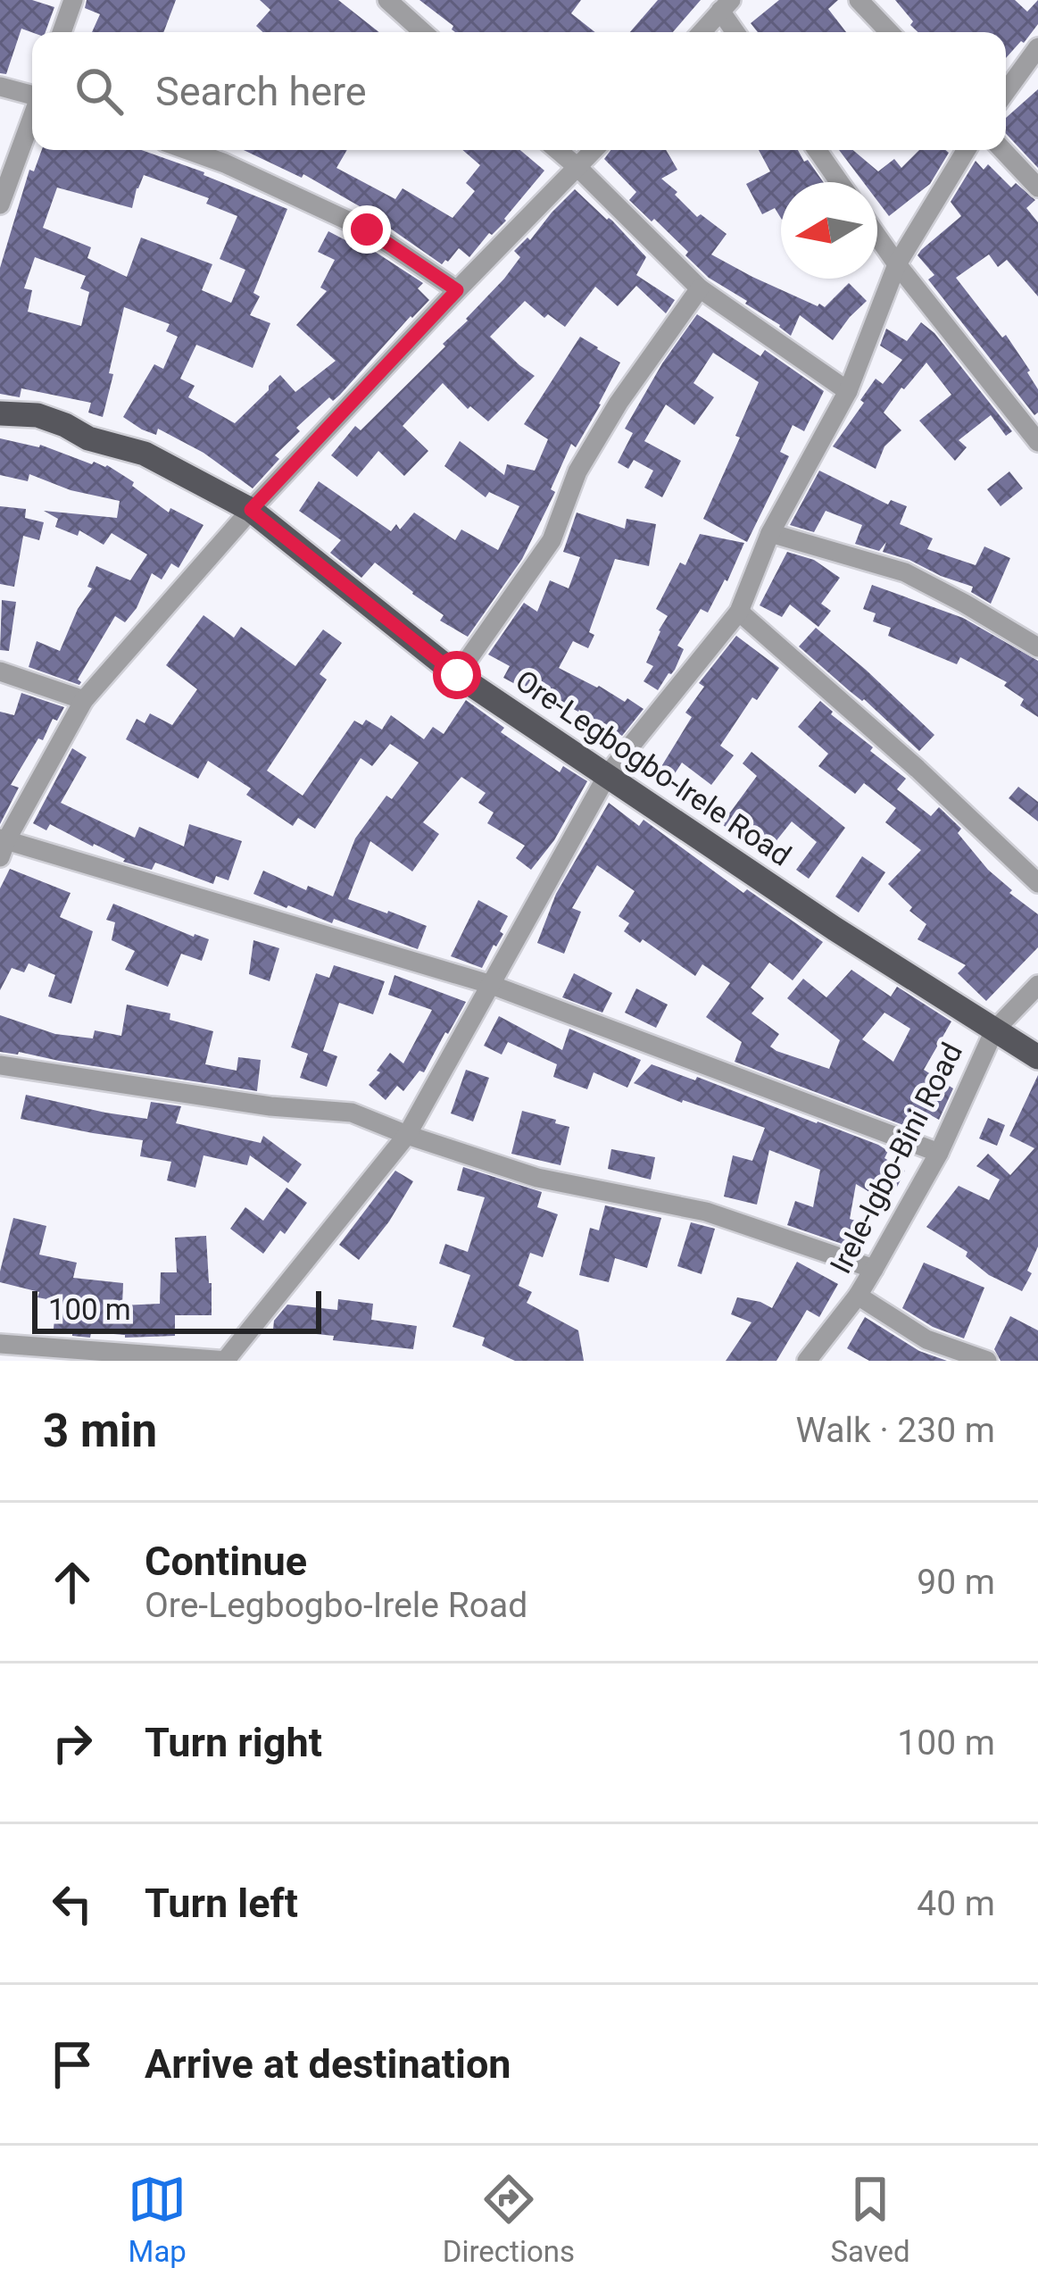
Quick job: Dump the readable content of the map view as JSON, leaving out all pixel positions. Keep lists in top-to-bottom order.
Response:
{
  "streets": {
    "main road": ["Ore-Legbogbo-Irele Road"],
    "street": ["Irele-Igbo-Bini Road"]
  },
  "crossings": [
    ["Ore-Legbogbo-Irele Road", "Irele-Igbo-Bini Road"]
  ],
  "scale_bar": "100 m",
  "north": "left",
  "page": {
    "search": "Search here",
    "scale": "100 m",
    "heading": ["3 min", "Walk · 230 m"],
    "list": [
      ["Continue", "Ore-Legbogbo-Irele Road", "90 m"],
      ["Turn right", "100 m"],
      ["Turn left", "40 m"],
      "Arrive at destination"
    ],
    "nav": ["Map", "Directions", "Saved"]
  }
}
